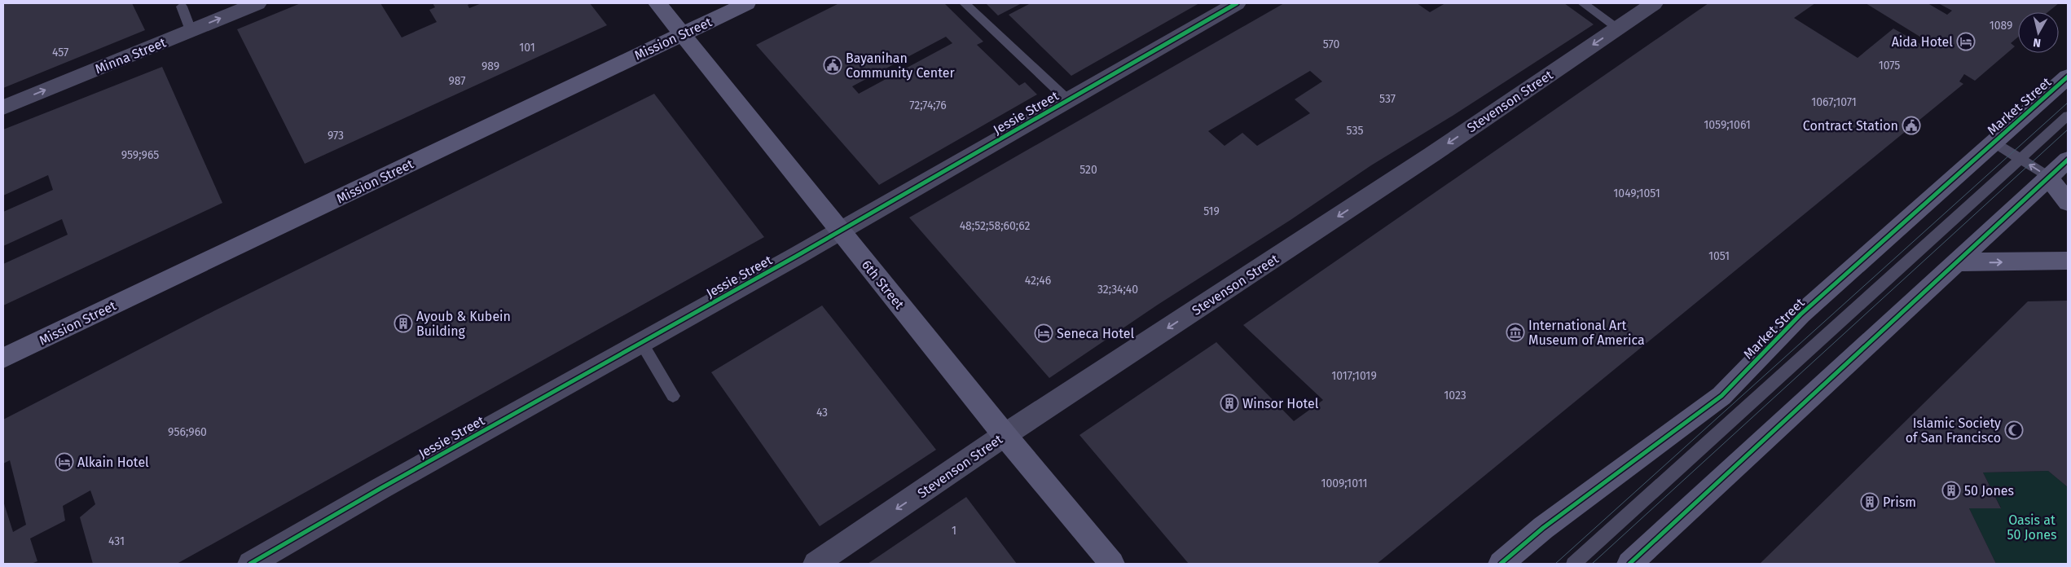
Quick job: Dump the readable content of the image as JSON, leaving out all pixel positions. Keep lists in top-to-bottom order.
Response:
{
  "streets": {
    "street": [
      "Mission Street",
      "Minna Street",
      "Stevenson Street",
      "Market Street",
      "Jessie Street",
      "6th Street"
    ]
  },
  "crossings": [
    ["Mission Street", "6th Street"],
    ["Stevenson Street", "6th Street"],
    ["Jessie Street", "6th Street"]
  ],
  "one_way": ["Minna Street", "Stevenson Street"],
  "parks": ["Oasis at 50 Jones"],
  "places": {
    "hotel": ["Aida Hotel", "Seneca Hotel", "Alkain Hotel"],
    "public building": ["Bayanihan Community Center", "Contract Station"],
    "building": [
      "Ayoub & Kubein Building",
      "Winsor Hotel",
      "50 Jones",
      "Prism"
    ],
    "museum": ["International Art Museum of America"],
    "mosque": ["Islamic Society of San Francisco"]
  },
  "house_numbers": [
    "1089",
    "570",
    "101",
    "457",
    "1075",
    "989",
    "987",
    "537",
    "1067;1071",
    "72;74;76",
    "1059;1061",
    "535",
    "973",
    "959;965",
    "520",
    "1049;1051",
    "519",
    "48;52;58;60;62",
    "1051",
    "42;46",
    "32;34;40",
    "1017;1019",
    "1023",
    "43",
    "956;960",
    "1009;1011",
    "1",
    "431"
  ],
  "north": "bottom"
}
